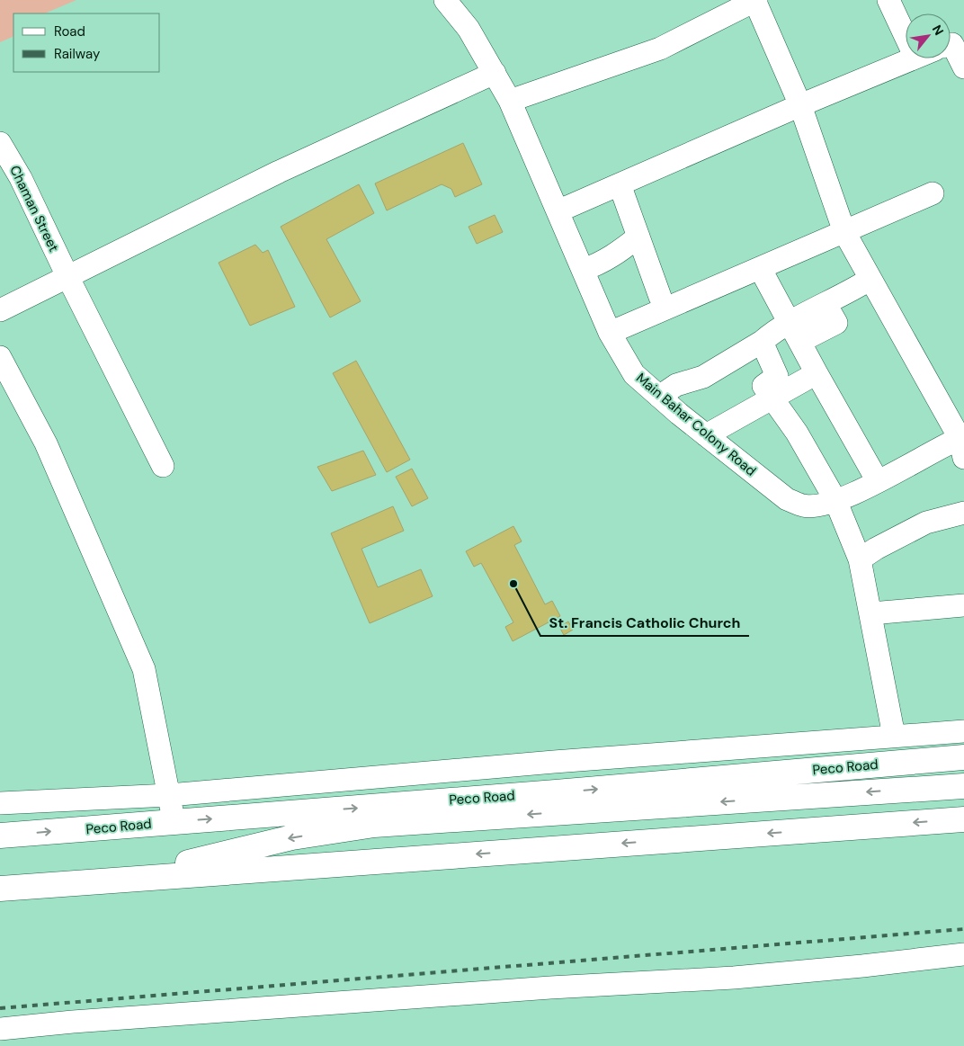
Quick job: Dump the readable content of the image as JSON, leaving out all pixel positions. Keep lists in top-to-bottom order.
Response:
{
  "streets": {
    "main road": ["Peco Road"],
    "street": ["Chaman Street", "Main Bahar Colony Road"]
  },
  "places": ["St. Francis Catholic Church"],
  "legend": ["Road", "Railway"],
  "north": "top right"
}
